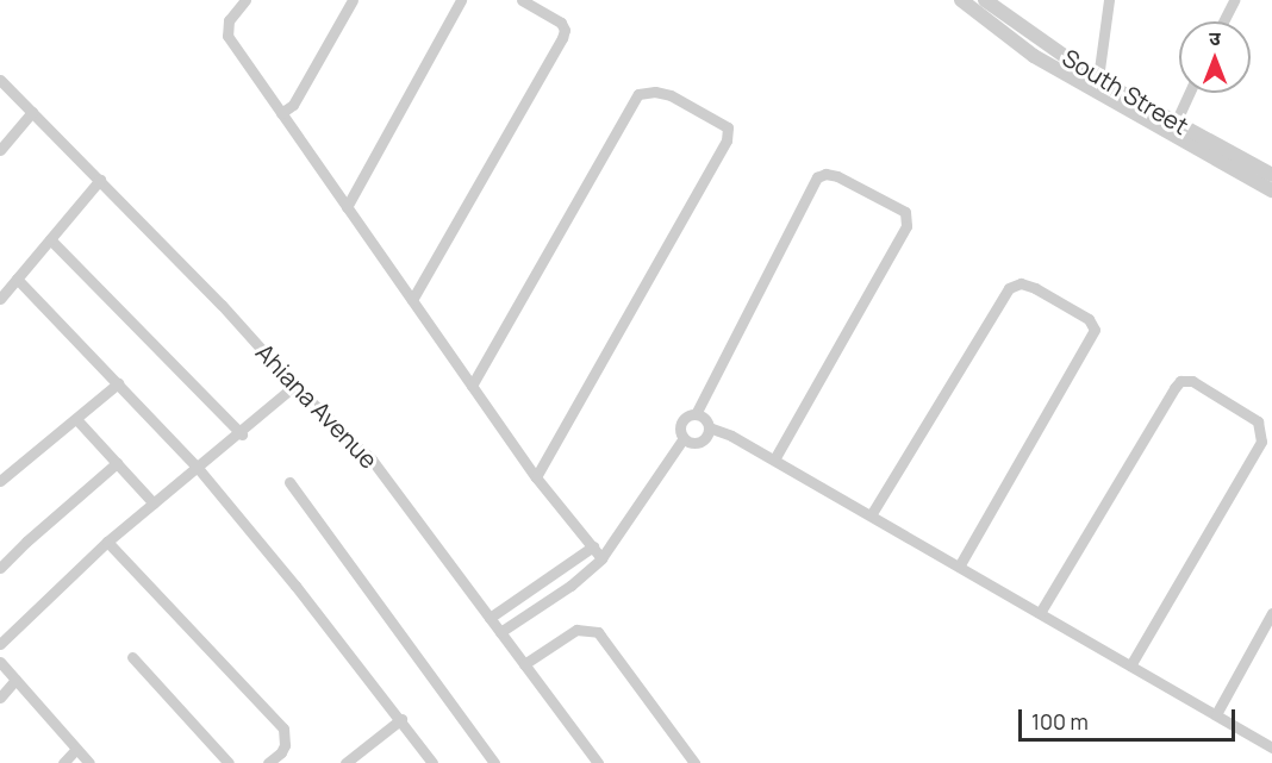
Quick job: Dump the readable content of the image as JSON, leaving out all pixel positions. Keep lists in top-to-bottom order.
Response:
{
  "streets": {
    "street": ["South Street", "Ahiana Avenue"]
  },
  "scale_bar": "100 m",
  "north": "top"
}
